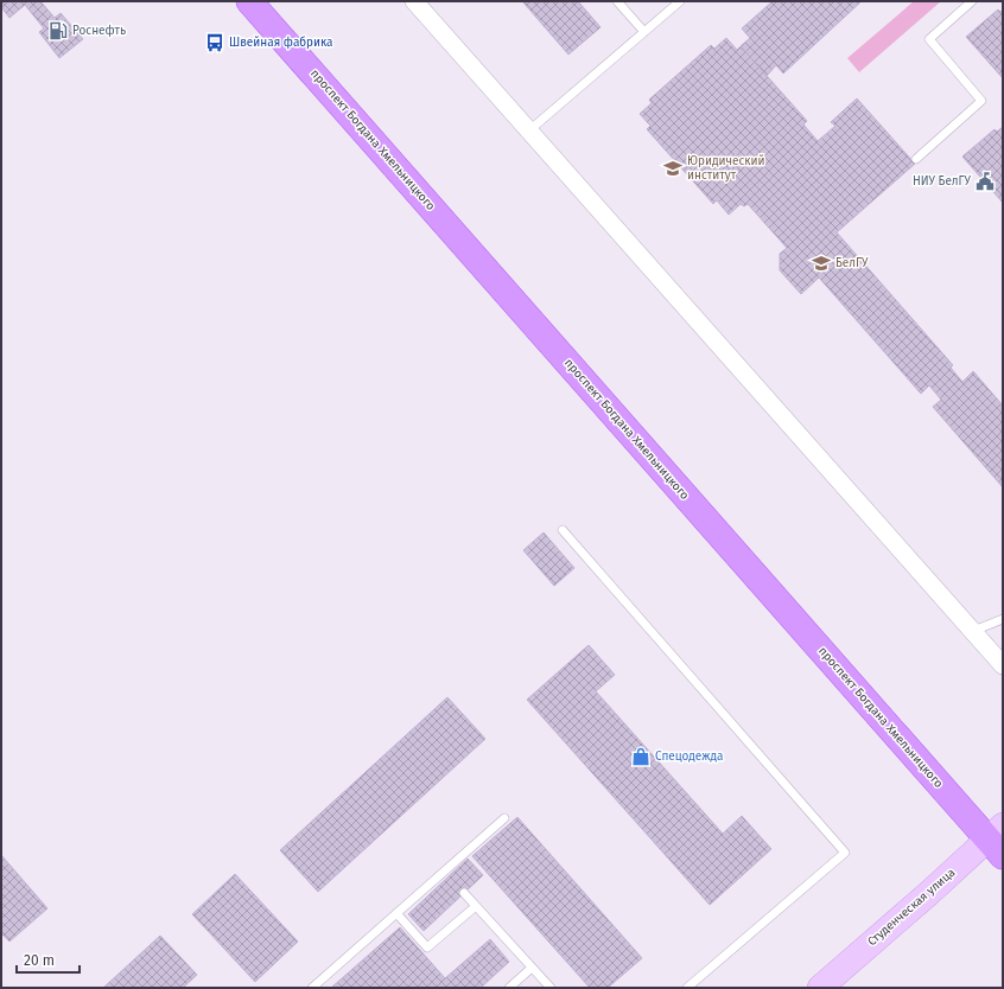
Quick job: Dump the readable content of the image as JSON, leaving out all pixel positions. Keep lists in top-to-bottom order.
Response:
{
  "streets": {
    "main road": ["проспект Богдана Хмельницкого", "Студенческая улица"]
  },
  "crossings": [
    ["проспект Богдана Хмельницкого", "Студенческая улица"]
  ],
  "places": {
    "fuel station": ["Роснефть"],
    "bus stop": ["Швейная фабрика"],
    "school or university": ["Юридический институт", "БелГУ"],
    "public building": ["НИУ БелГУ"],
    "shop": ["Спецодежда"]
  },
  "scale_bar": "20 m"
}
